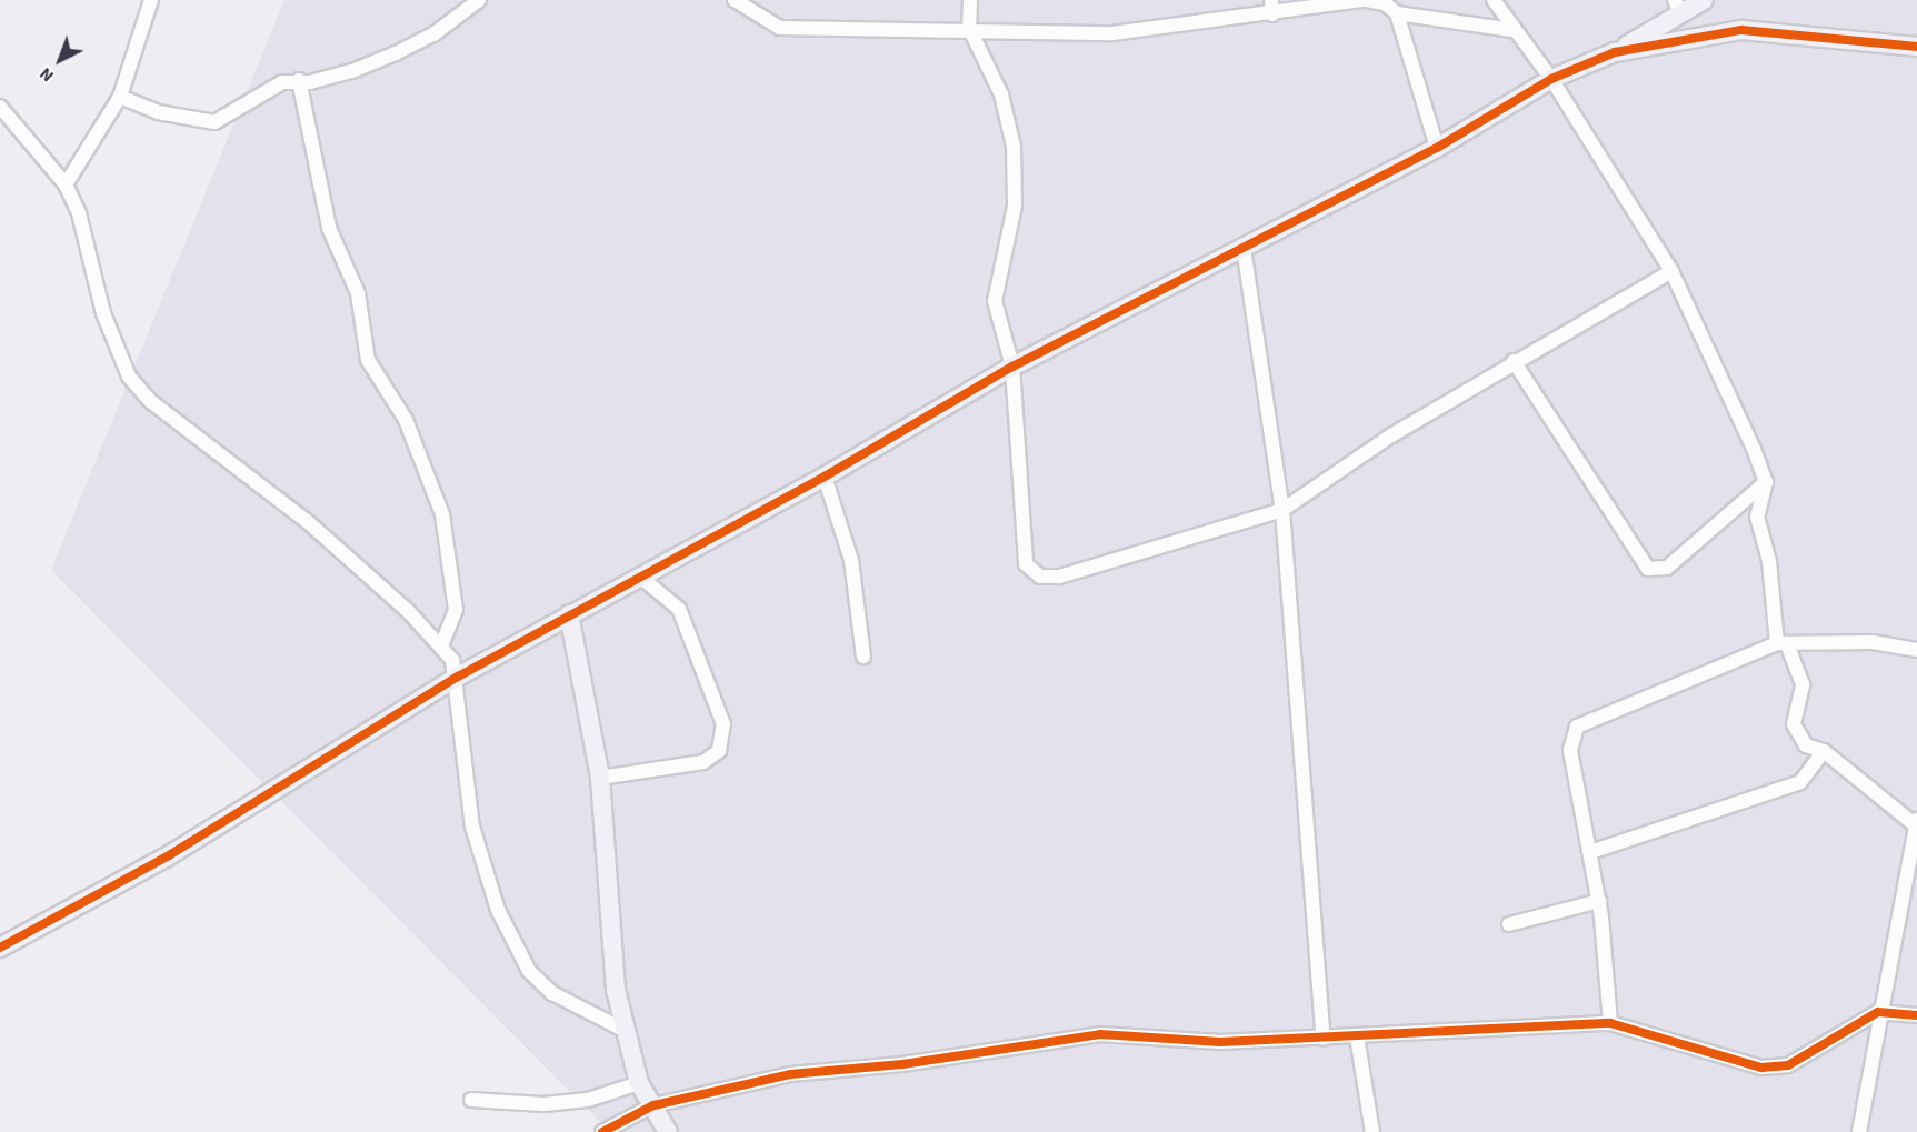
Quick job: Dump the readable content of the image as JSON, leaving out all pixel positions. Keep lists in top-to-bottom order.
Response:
{
  "north": "bottom left"
}
